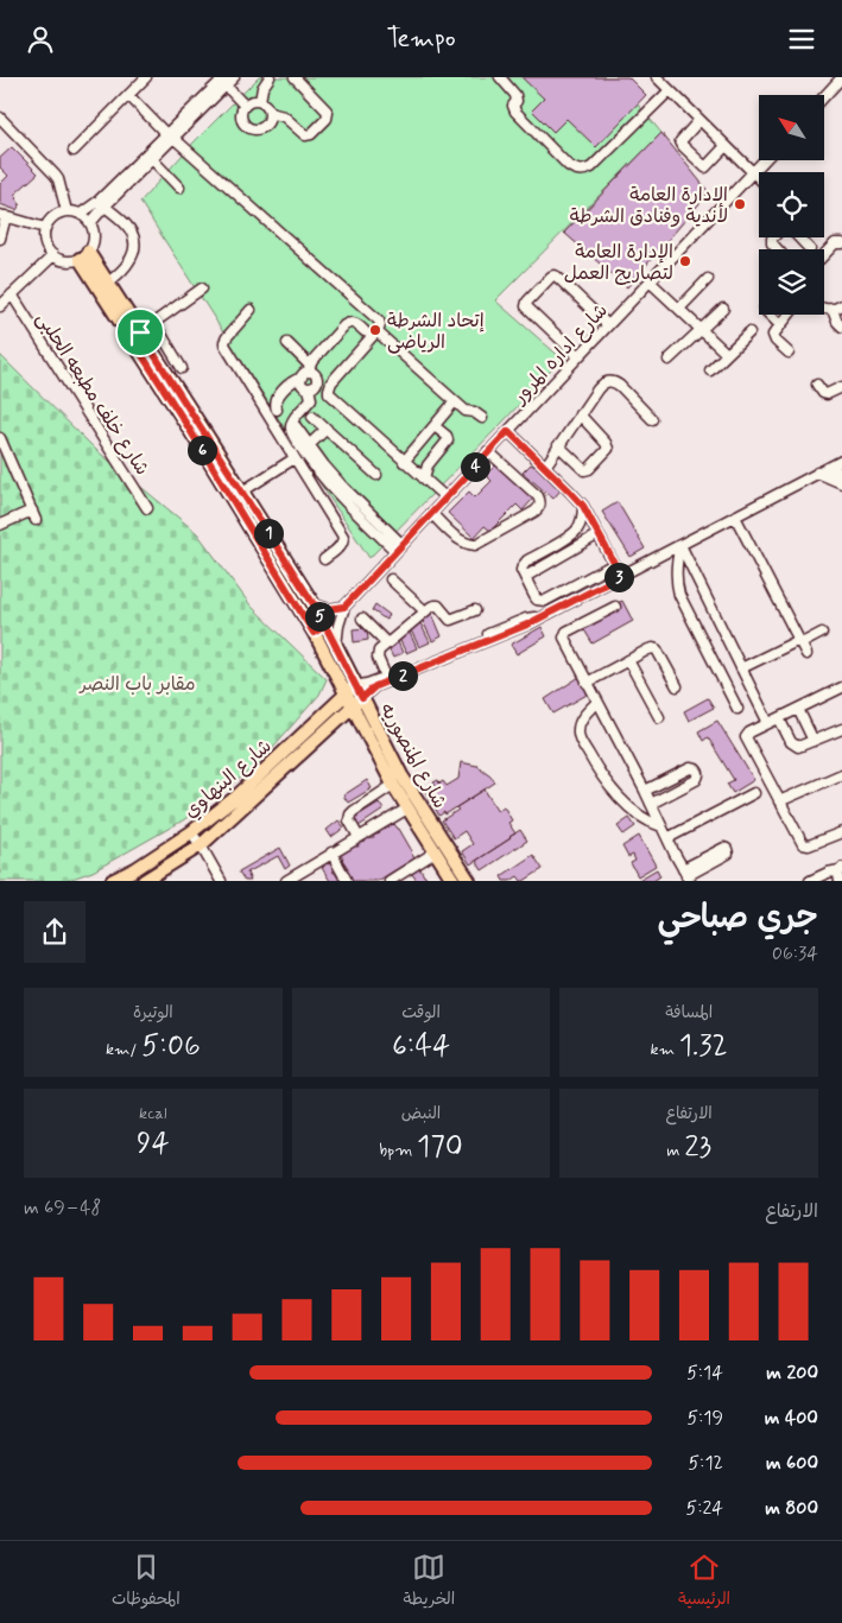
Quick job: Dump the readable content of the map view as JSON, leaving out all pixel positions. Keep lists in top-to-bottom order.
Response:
{
  "streets": {
    "main road": ["شارع المنصوريه", "شارع البنهاوي"],
    "street": ["شارع اداره المرور", "شارع خلف مطبعه الحلبى"]
  },
  "crossings": [
    ["شارع اداره المرور", "شارع المنصوريه"],
    ["شارع المنصوريه", "شارع البنهاوي"]
  ],
  "parks": ["مقابر باب النصر"],
  "places": ["الادارة العامة لأندية وفنادق الشرطة", "الإدارة العامة لتصاريح العمل", "إتحاد الشرطة الرياضى"],
  "north": "top left",
  "page": {
    "header": "Tempo",
    "pins": [
      "6",
      "4",
      "1",
      "3",
      "5",
      "2"
    ],
    "heading": ["جري صباحي", "06:34"],
    "stats": [
      ["المسافة", "1.32 km"],
      ["الوقت", "6:44"],
      ["الوتيرة", "5:06 /km"],
      ["الارتفاع", "23 m"],
      ["النبض", "170 bpm"],
      ["kcal", "94"]
    ],
    "chart": ["الارتفاع", "48–69 m"],
    "list": [
      {
        "name": "200 m",
        "note": "5:14"
      },
      {
        "name": "400 m",
        "note": "5:19"
      },
      {
        "name": "600 m",
        "note": "5:12"
      },
      {
        "name": "800 m",
        "note": "5:24"
      }
    ],
    "tabs": ["الرئيسية", "الخريطة", "المحفوظات"]
  }
}
